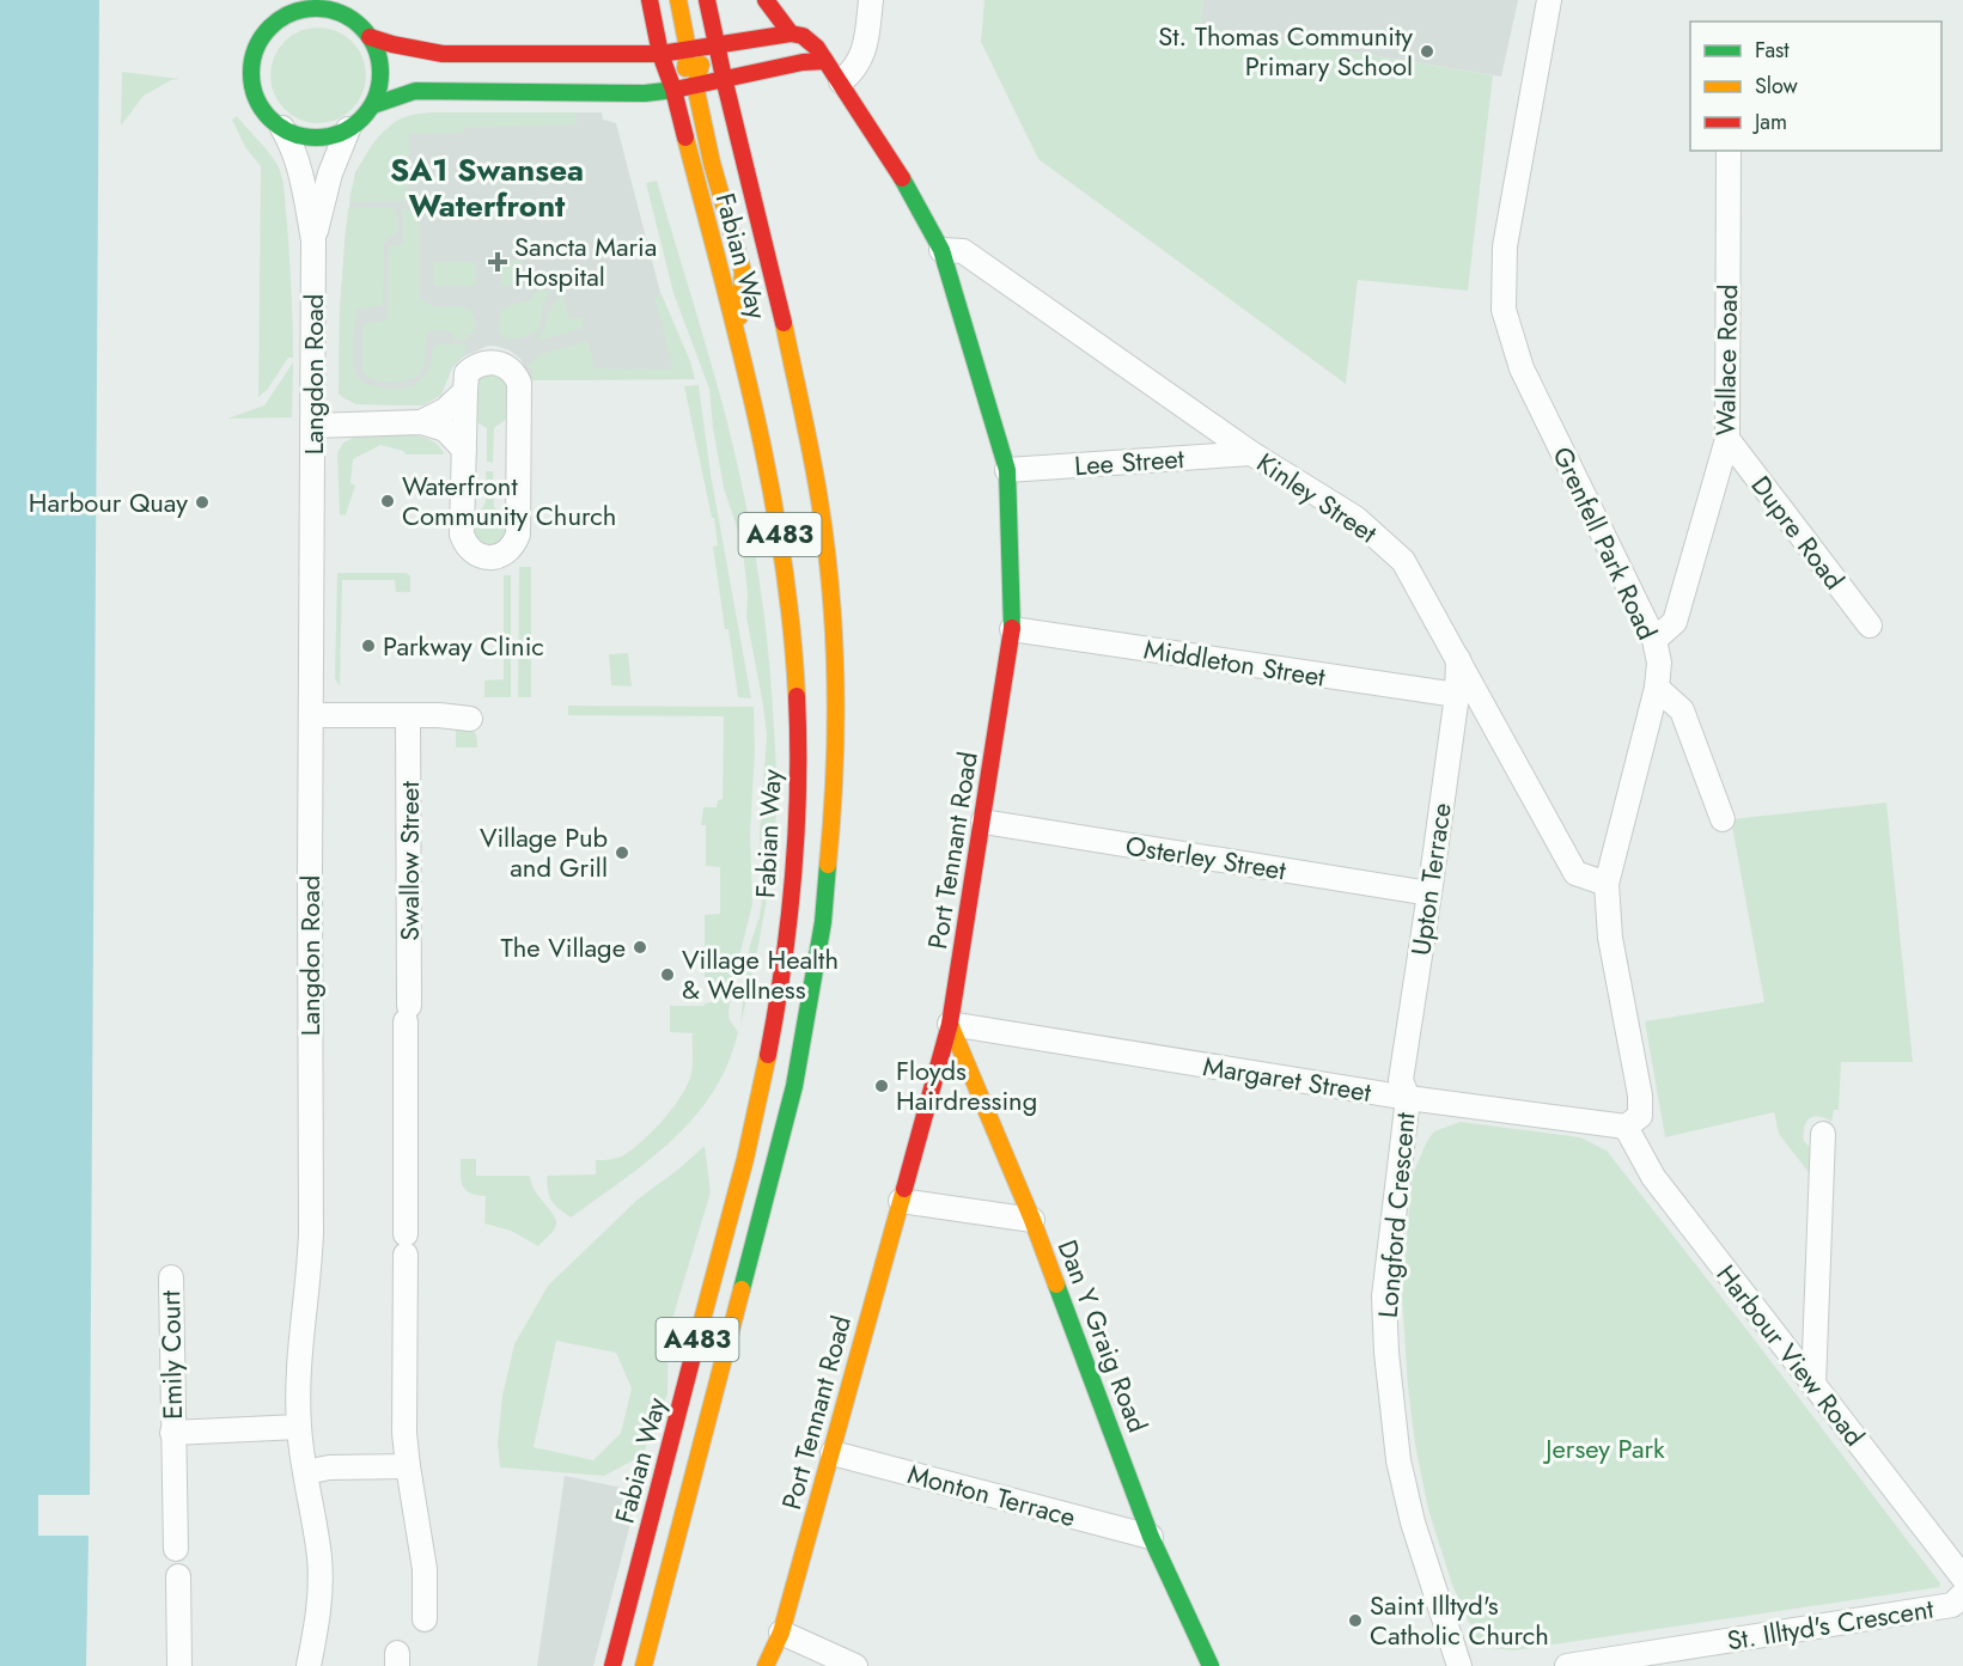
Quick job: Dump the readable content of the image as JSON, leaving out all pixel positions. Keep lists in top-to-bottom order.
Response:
{
  "streets": {
    "main road": [
      "Fabian Way",
      "A483",
      "Port Tennant Road",
      "Dan Y Graig Road"
    ],
    "street": [
      "Wallace Road",
      "Langdon Road",
      "Lee Street",
      "Kinley Street",
      "Dupre Road",
      "Grenfell Park Road",
      "Middleton Street",
      "Osterley Street",
      "Swallow Street",
      "Upton Terrace",
      "Margaret Street",
      "Longford Crescent",
      "Emily Court",
      "Harbour View Road",
      "Monton Terrace",
      "St. Illtyd's Crescent"
    ]
  },
  "crossings": [
    ["Wallace Road", "Dupre Road"],
    ["Wallace Road", "Grenfell Park Road"],
    ["Langdon Road", "Emily Court"],
    ["Lee Street", "Kinley Street"],
    ["Lee Street", "Port Tennant Road"],
    ["Kinley Street", "Grenfell Park Road"],
    ["Kinley Street", "Port Tennant Road"],
    ["Kinley Street", "Upton Terrace"],
    ["Grenfell Park Road", "Margaret Street"],
    ["Grenfell Park Road", "Harbour View Road"],
    ["Middleton Street", "Port Tennant Road"],
    ["Middleton Street", "Upton Terrace"],
    ["Port Tennant Road", "Osterley Street"],
    ["Port Tennant Road", "Margaret Street"],
    ["Port Tennant Road", "Dan Y Graig Road"],
    ["Port Tennant Road", "Monton Terrace"],
    ["Osterley Street", "Upton Terrace"],
    ["Upton Terrace", "Margaret Street"],
    ["Upton Terrace", "Longford Crescent"],
    ["Margaret Street", "Longford Crescent"],
    ["Margaret Street", "Dan Y Graig Road"],
    ["Margaret Street", "Harbour View Road"],
    ["Dan Y Graig Road", "Monton Terrace"]
  ],
  "districts": ["SA1 Swansea Waterfront"],
  "parks": ["Jersey Park"],
  "places": {
    "other": [
      "St. Thomas Community Primary School",
      "Waterfront Community Church",
      "Harbour Quay",
      "Parkway Clinic",
      "Village Pub and Grill",
      "The Village",
      "Village Health & Wellness",
      "Floyds Hairdressing",
      "Saint Illtyd's Catholic Church"
    ],
    "health": ["Sancta Maria Hospital"]
  },
  "legend": ["Fast", "Slow", "Jam"]
}
